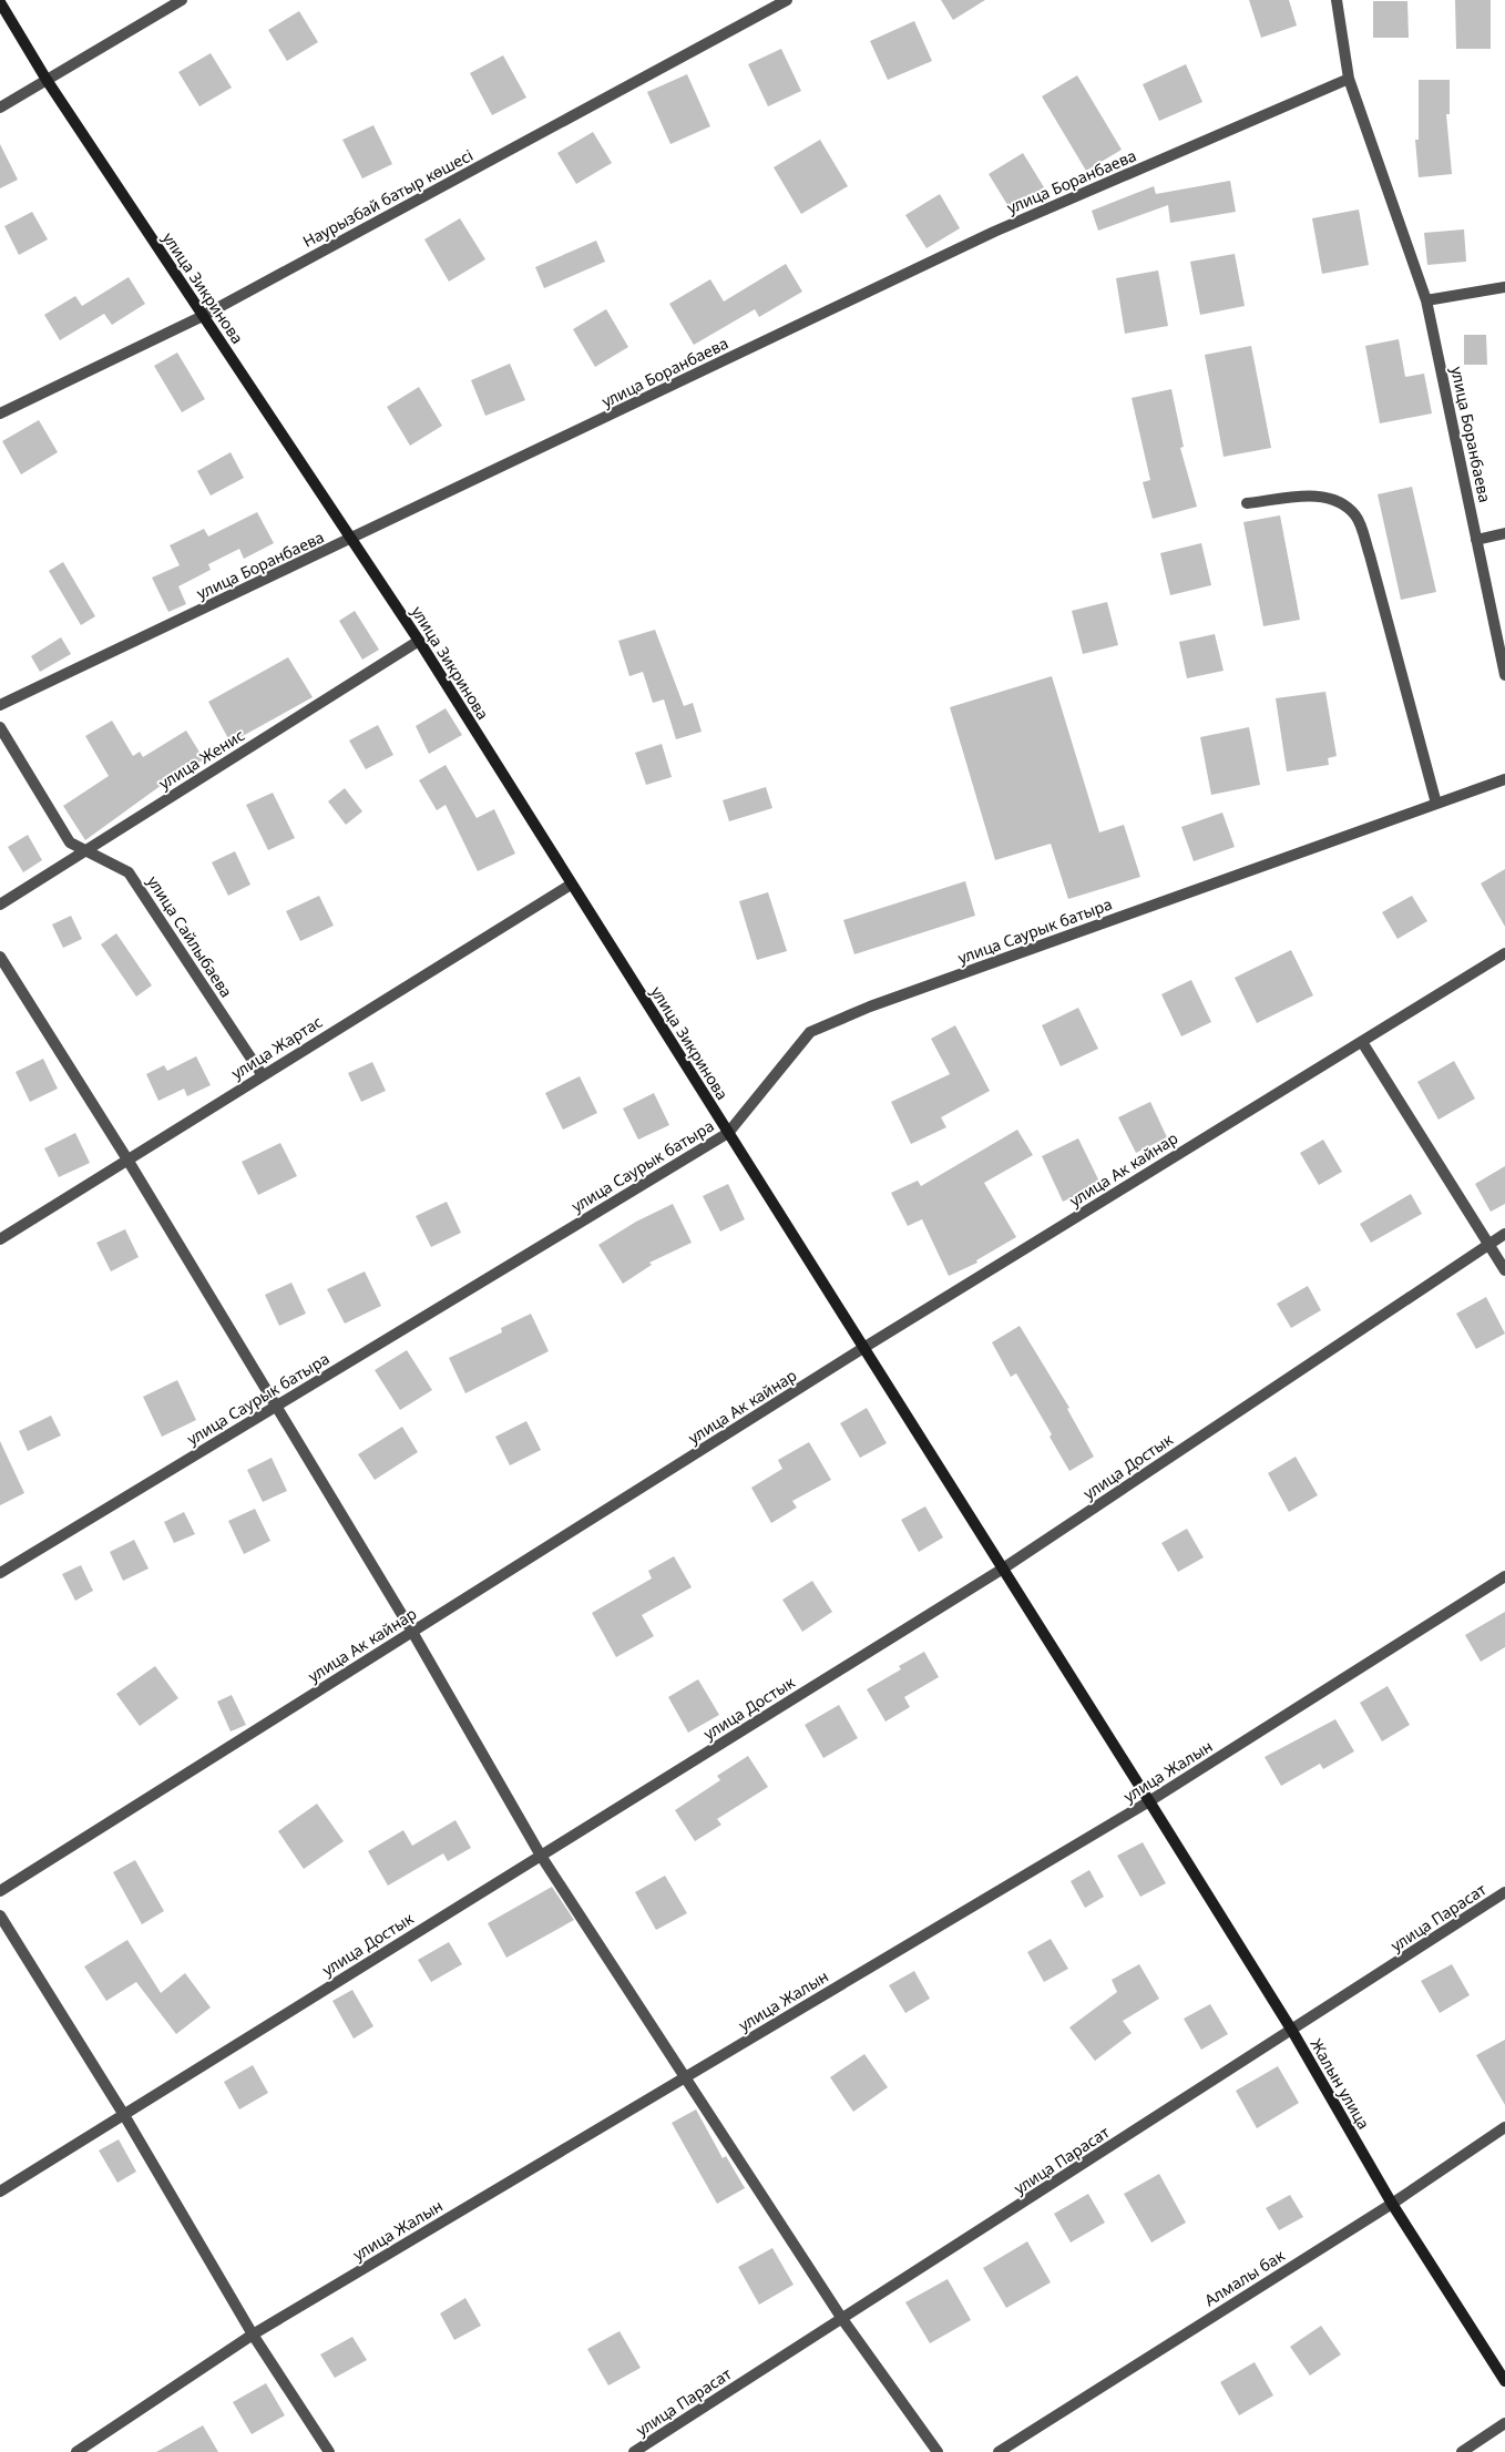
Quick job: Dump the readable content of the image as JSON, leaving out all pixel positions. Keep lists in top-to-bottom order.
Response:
{
  "streets": {
    "street": [
      "улица Боранбаева",
      "Наурызбай батыр көшесі",
      "улица Зикринова",
      "улица Женис",
      "улица Саурык батыра",
      "улица Сайлыбаева",
      "улица Жартас",
      "улица Ак кайнар",
      "улица Достык",
      "улица Жалын",
      "улица Парасат",
      "Жалын улица",
      "Алмалы бак"
    ]
  },
  "crossings": [
    ["улица Боранбаева", "улица Зикринова"],
    ["Наурызбай батыр көшесі", "улица Зикринова"],
    ["улица Зикринова", "улица Женис"],
    ["улица Зикринова", "улица Саурык батыра"],
    ["улица Зикринова", "улица Жартас"],
    ["улица Зикринова", "улица Ак кайнар"],
    ["улица Зикринова", "улица Достык"],
    ["улица Зикринова", "Жалын улица"],
    ["улица Женис", "улица Сайлыбаева"],
    ["улица Сайлыбаева", "улица Жартас"],
    ["улица Достык", "Жалын улица"],
    ["улица Жалын", "Жалын улица"],
    ["улица Парасат", "Жалын улица"],
    ["Жалын улица", "Алмалы бак"]
  ]
}
